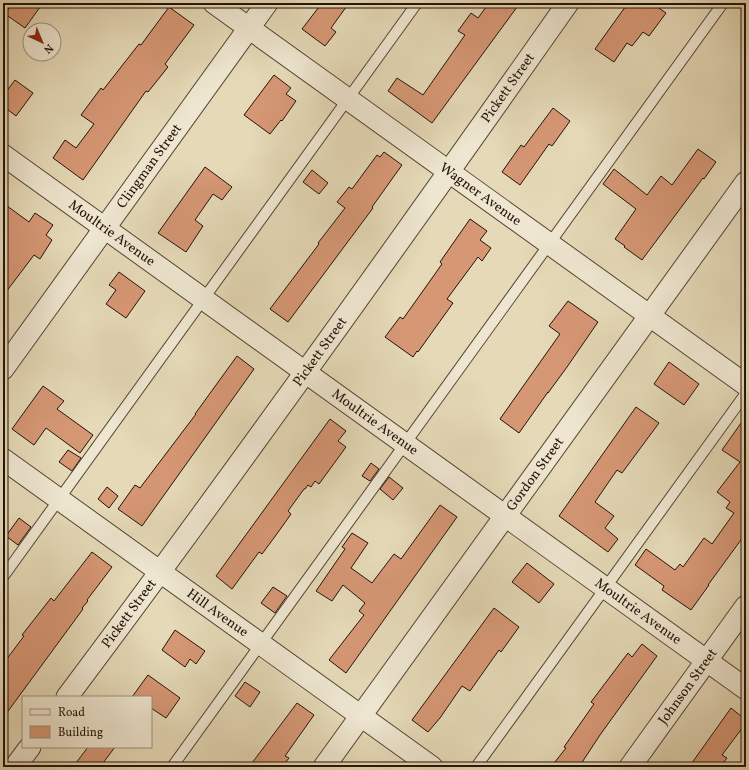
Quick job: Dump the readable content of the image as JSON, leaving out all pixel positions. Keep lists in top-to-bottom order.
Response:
{
  "streets": {
    "street": [
      "Pickett Street",
      "Clingman Street",
      "Wagner Avenue",
      "Moultrie Avenue",
      "Gordon Street",
      "Hill Avenue",
      "Johnson Street"
    ]
  },
  "crossings": [
    ["Pickett Street", "Wagner Avenue"],
    ["Pickett Street", "Moultrie Avenue"],
    ["Pickett Street", "Hill Avenue"],
    ["Clingman Street", "Wagner Avenue"],
    ["Clingman Street", "Moultrie Avenue"],
    ["Wagner Avenue", "Gordon Street"],
    ["Moultrie Avenue", "Gordon Street"],
    ["Moultrie Avenue", "Johnson Street"],
    ["Gordon Street", "Hill Avenue"]
  ],
  "legend": ["Road", "Building"],
  "north": "bottom right"
}
